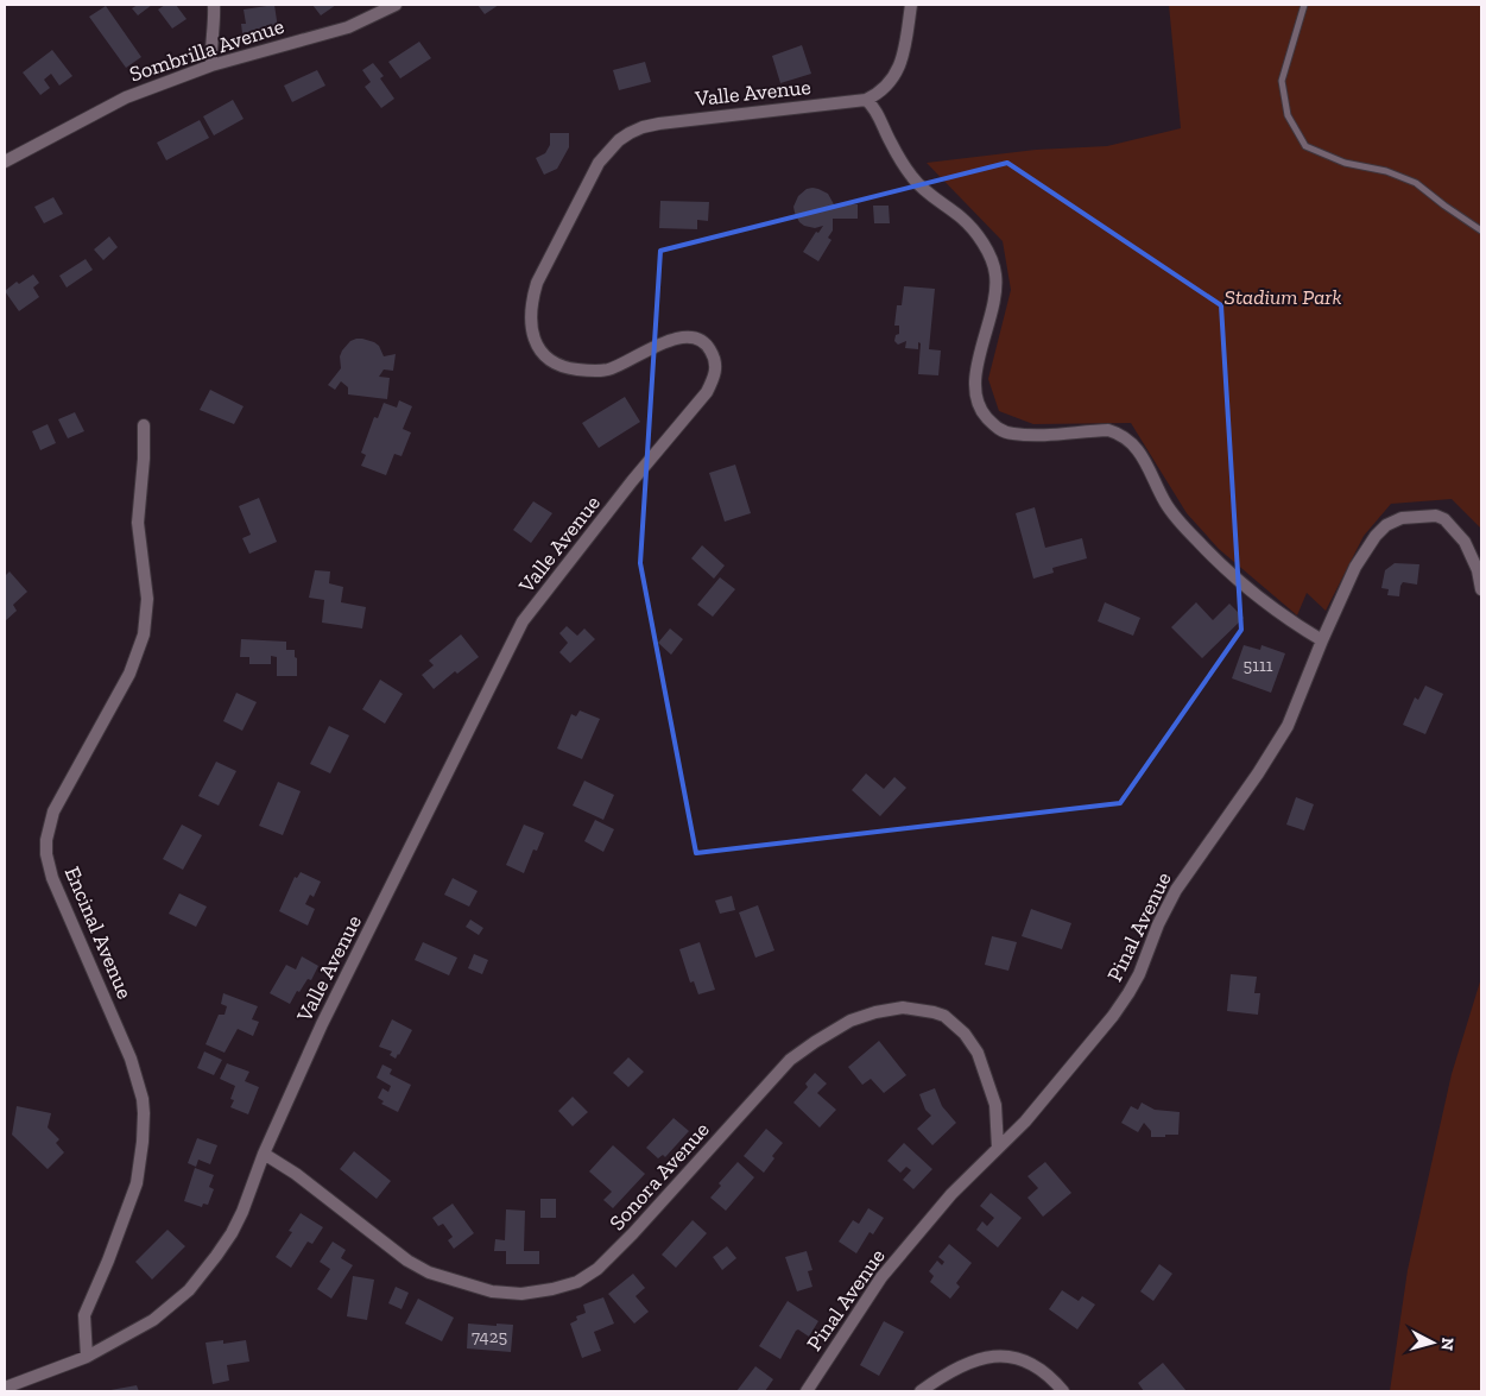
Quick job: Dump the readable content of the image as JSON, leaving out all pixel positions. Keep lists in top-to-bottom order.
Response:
{
  "streets": {
    "street": [
      "Sombrilla Avenue",
      "Valle Avenue",
      "Pinal Avenue",
      "Encinal Avenue",
      "Sonora Avenue"
    ]
  },
  "crossings": [
    ["Valle Avenue", "Encinal Avenue"],
    ["Valle Avenue", "Sonora Avenue"],
    ["Pinal Avenue", "Sonora Avenue"]
  ],
  "parks": ["Stadium Park"],
  "house_numbers": ["5111", "7425"],
  "north": "right"
}
